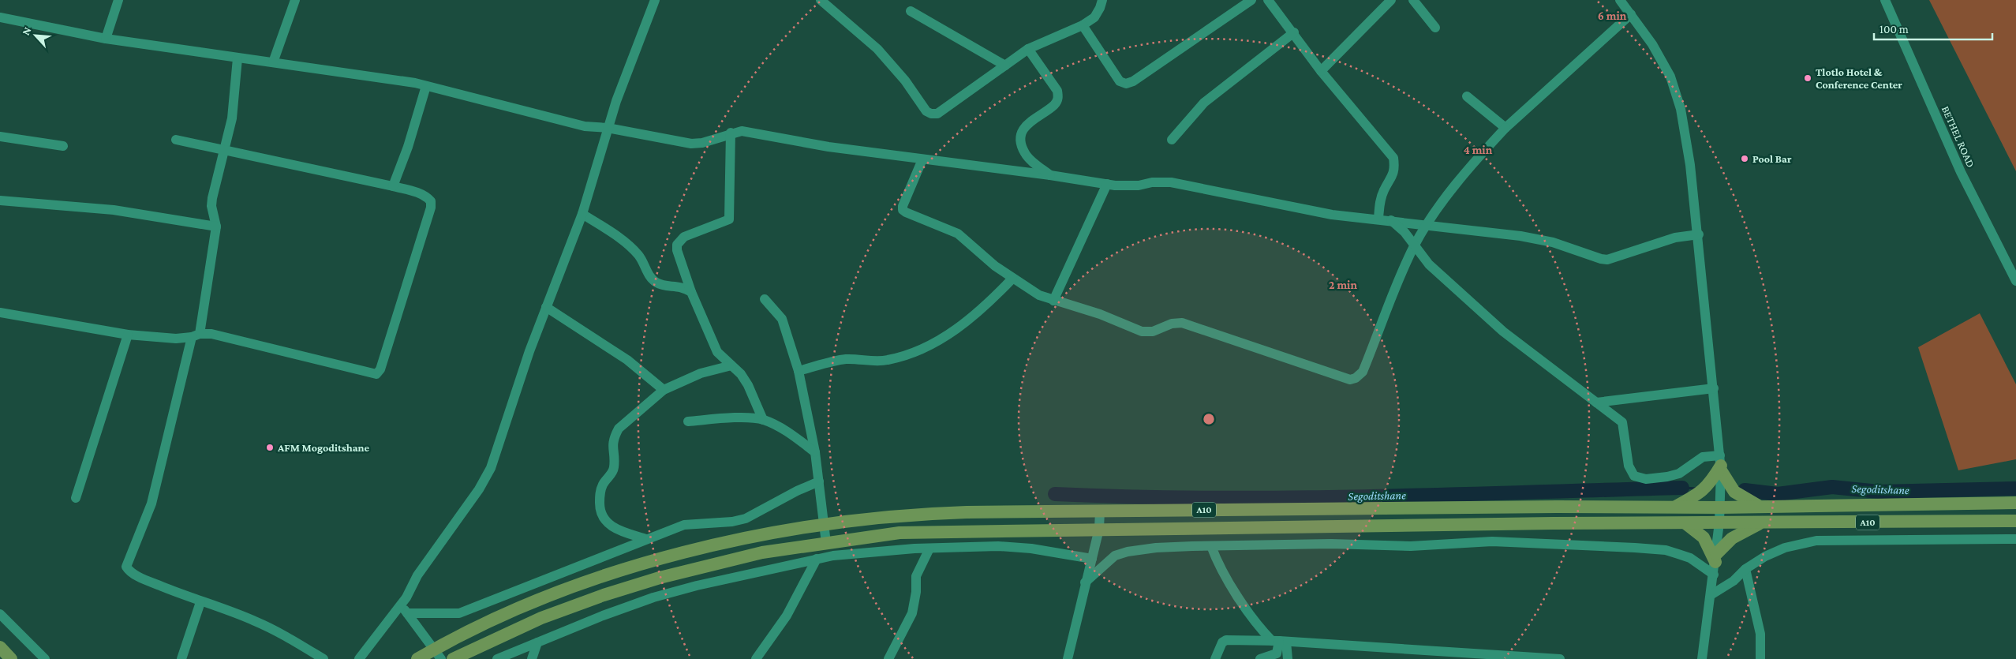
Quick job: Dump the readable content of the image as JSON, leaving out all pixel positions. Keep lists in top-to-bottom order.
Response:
{
  "streets": {
    "main road": ["A10"],
    "street": ["BETHEL ROAD"]
  },
  "water": ["Segoditshane"],
  "places": ["Tlotlo Hotel & Conference Center", "Pool Bar", "AFM Mogoditshane"],
  "scale_bar": "100 m",
  "north": "top left",
  "rings": ["6 min", "4 min", "2 min"]
}
